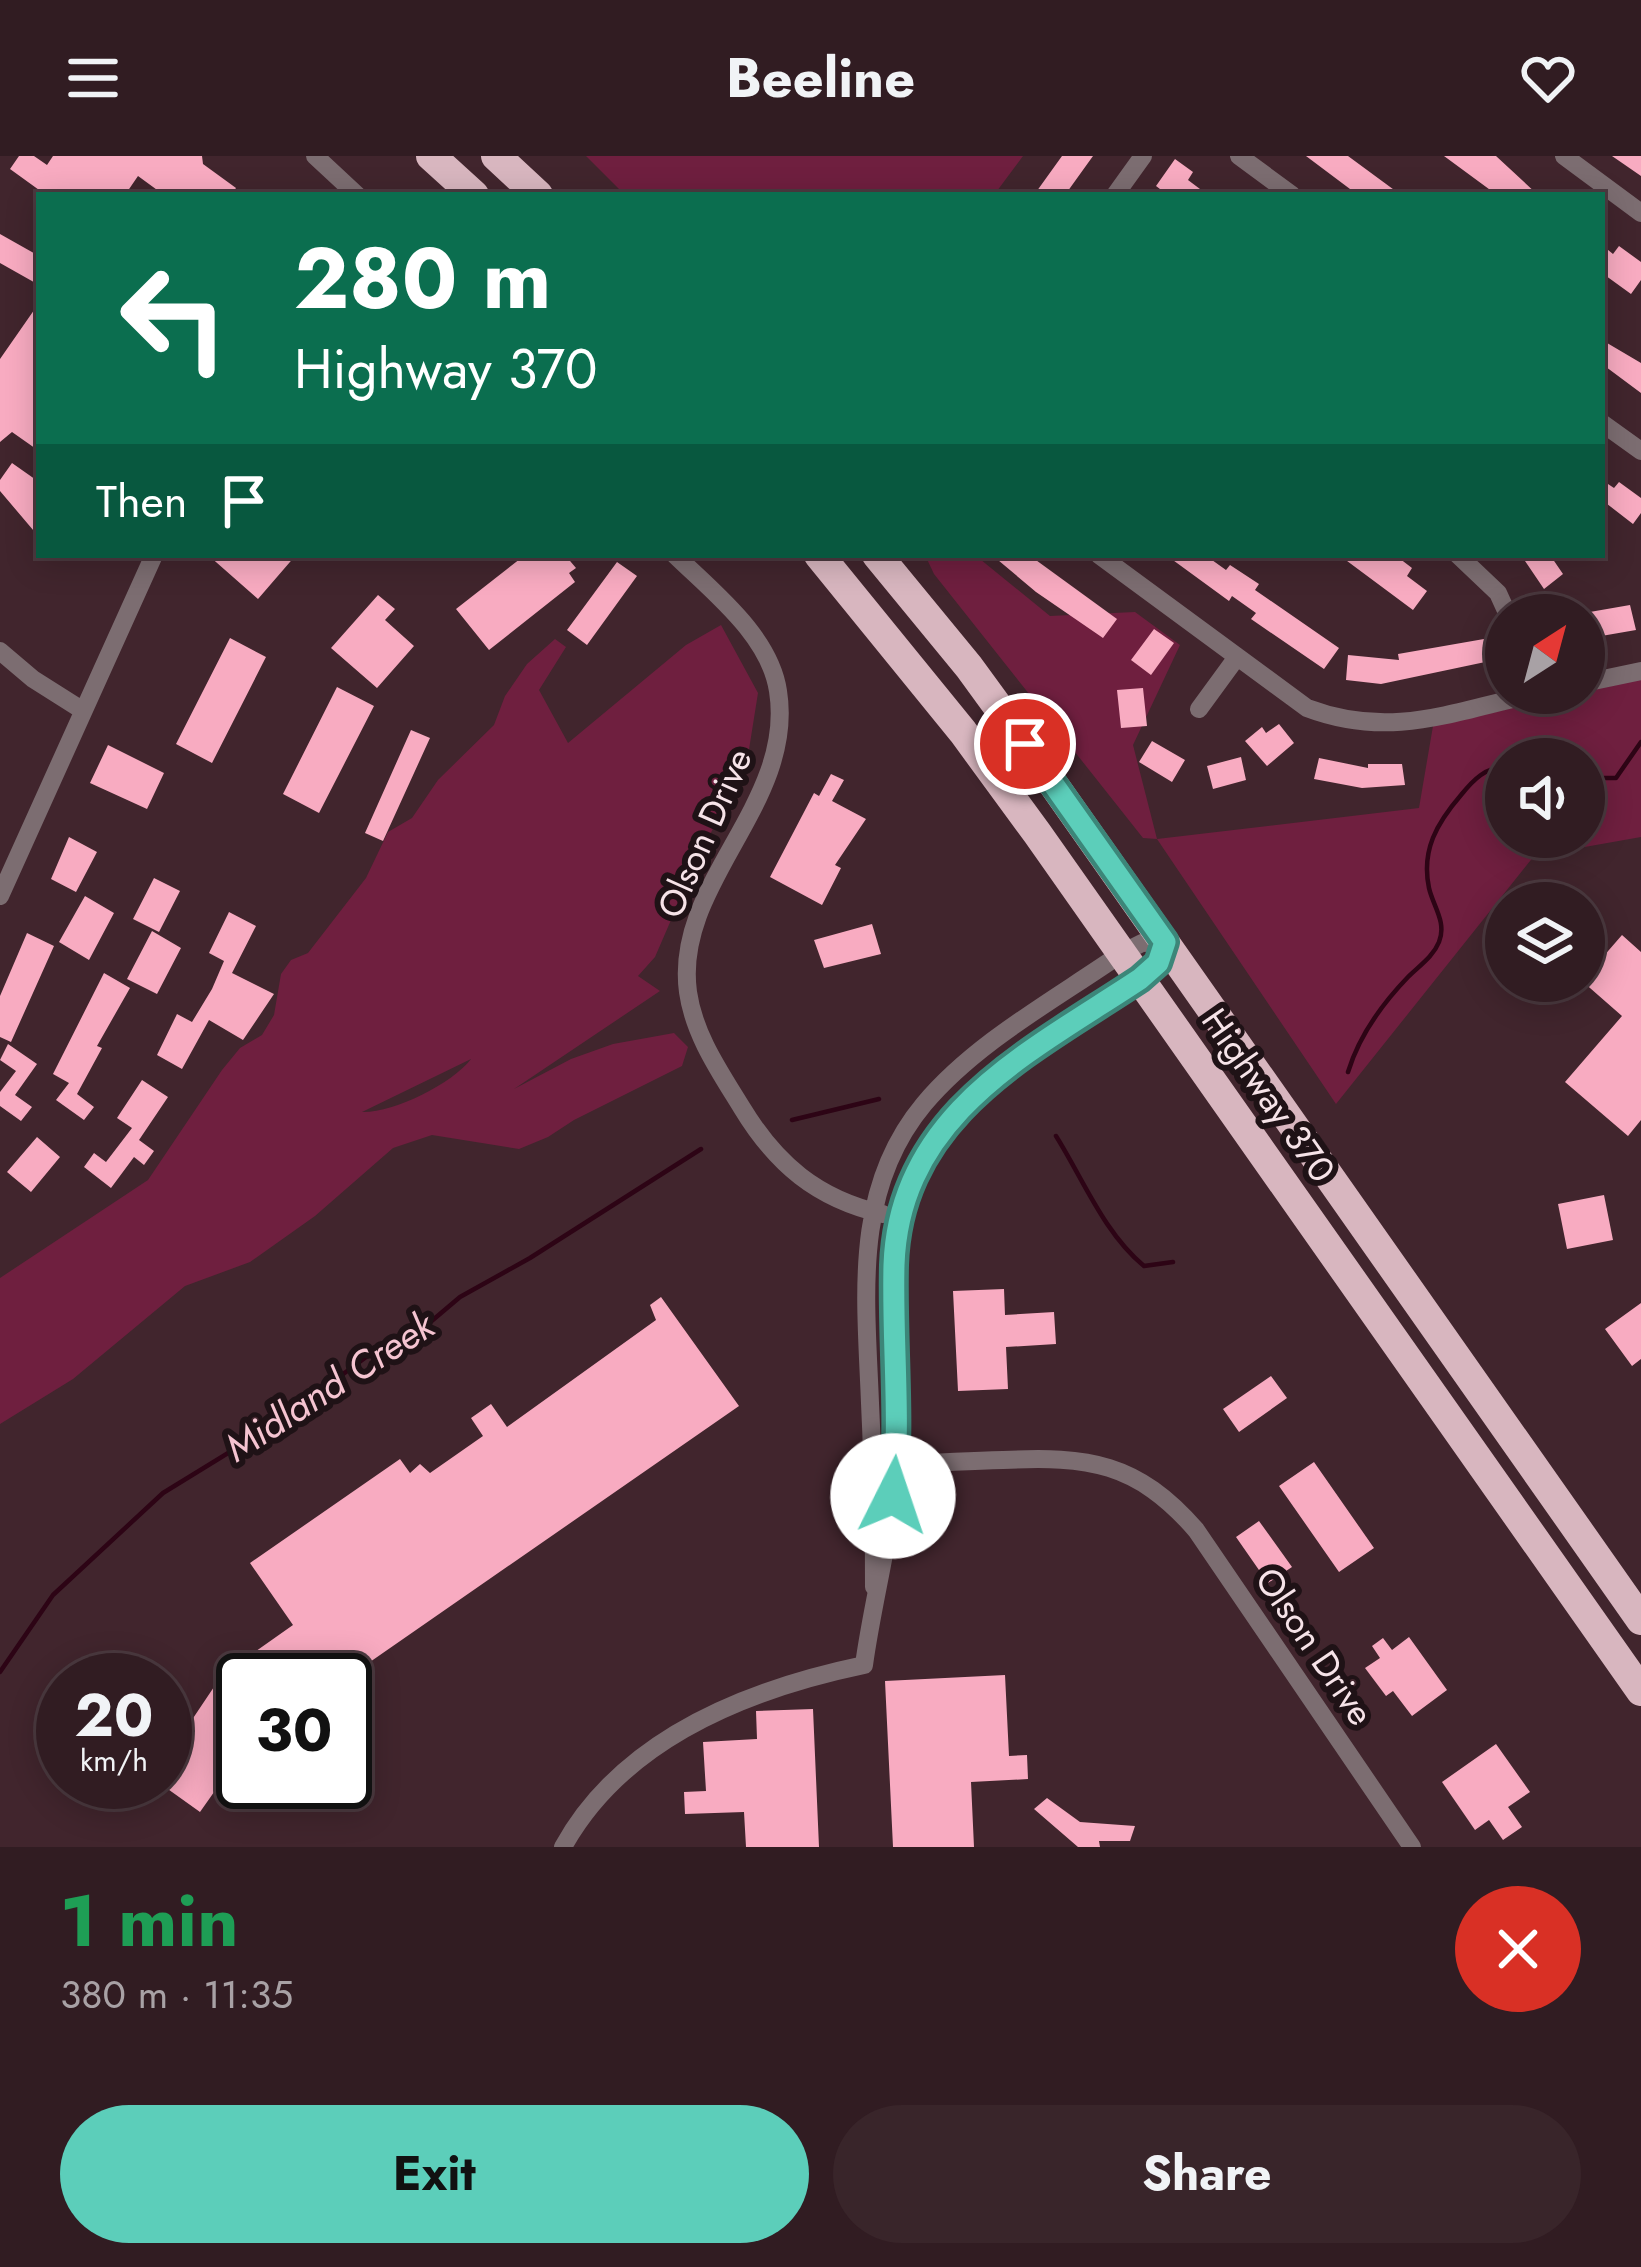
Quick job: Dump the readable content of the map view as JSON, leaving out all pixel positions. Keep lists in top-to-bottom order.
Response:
{
  "streets": {
    "highway": ["Highway 370"],
    "street": ["Olson Drive"]
  },
  "water": ["Midland Creek"],
  "north": "top right",
  "page": {
    "header": "Beeline",
    "turn": ["280 m", "Highway 370"],
    "then": "Then",
    "speed": "20 km/h",
    "limit": "30",
    "heading": ["1 min", "380 m · 11:35"],
    "buttons": ["Exit", "Share"]
  }
}
